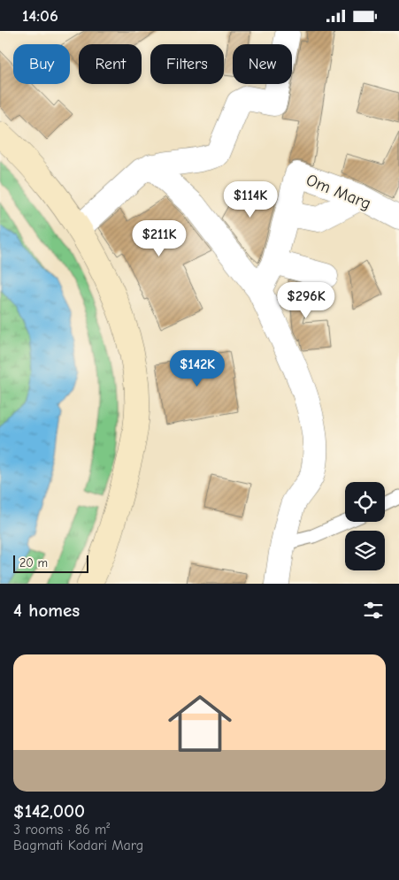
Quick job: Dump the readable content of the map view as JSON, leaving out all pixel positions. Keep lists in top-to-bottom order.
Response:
{
  "streets": {
    "street": ["Om Marg"]
  },
  "scale_bar": "20 m",
  "page": {
    "status": "14:06",
    "chip": [
      "Buy",
      "Rent",
      "Filters",
      "New"
    ],
    "price": [
      "$114K",
      "$211K",
      "$296K",
      "$142K"
    ],
    "scale": "20 m",
    "heading": "4 homes",
    "list": [
      {
        "name": "$142,000",
        "note": "3 rooms · 86 m² · Bagmati Kodari Marg"
      }
    ]
  }
}
